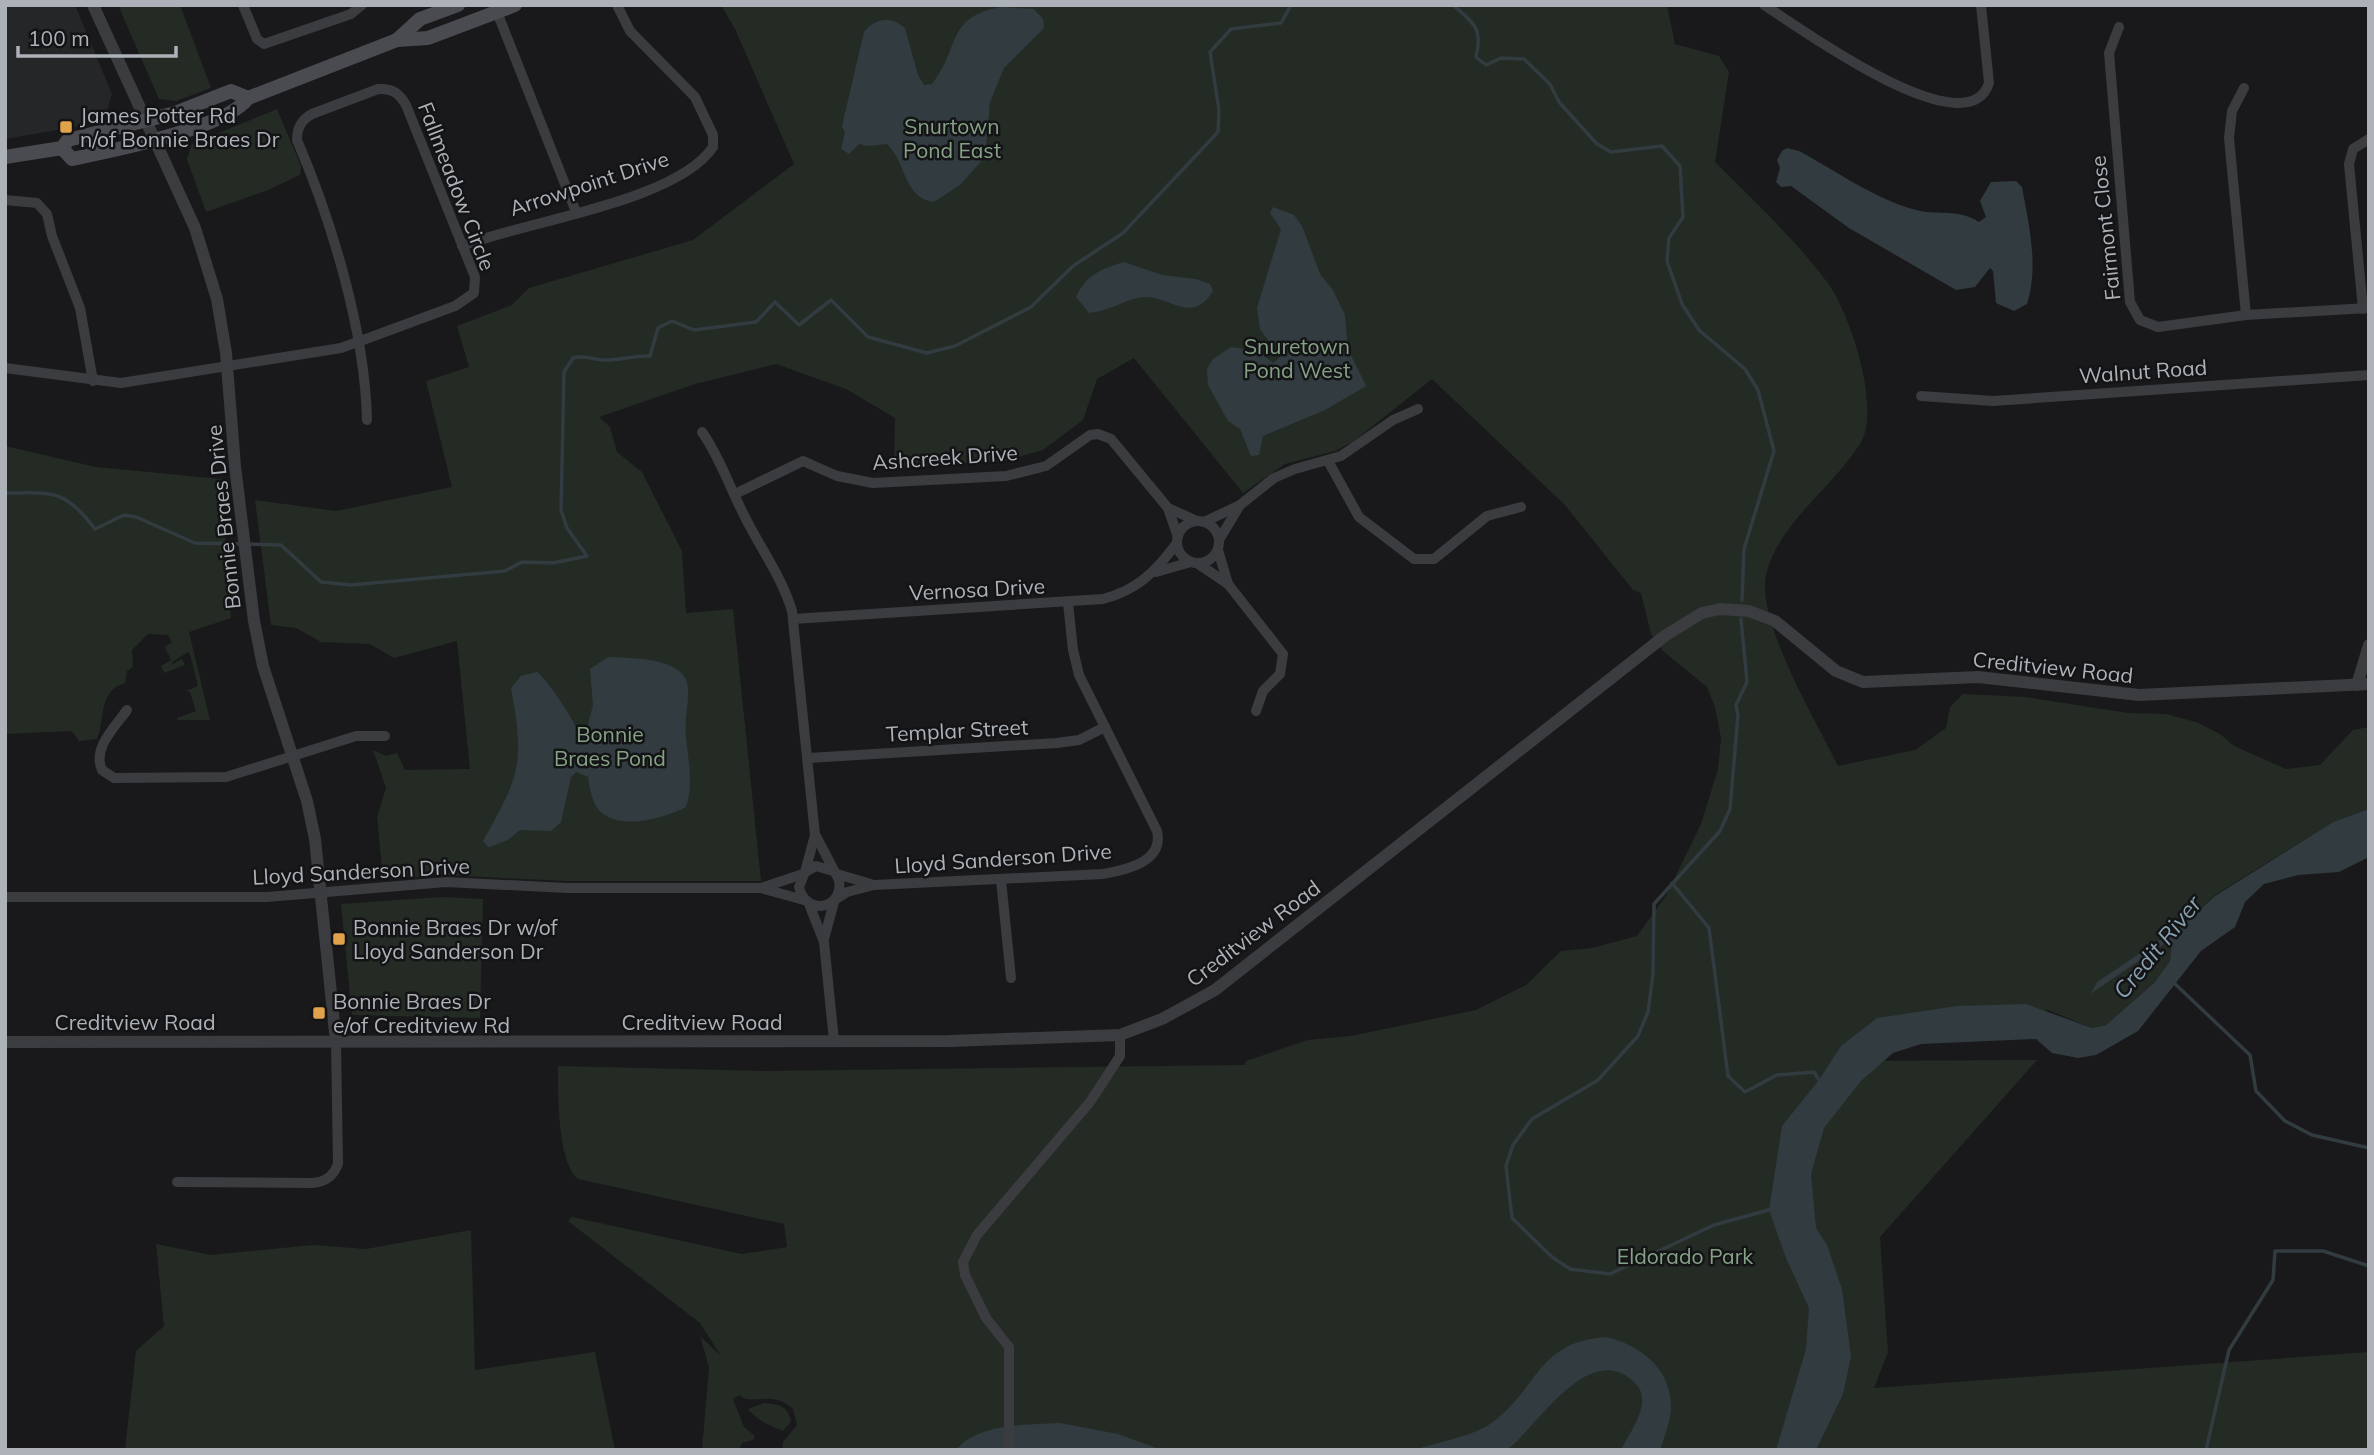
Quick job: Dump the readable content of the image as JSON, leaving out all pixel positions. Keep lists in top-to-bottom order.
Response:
{
  "streets": {
    "street": [
      "Arrowpoint Drive",
      "Fallmeadow Circle",
      "Fairmont Close",
      "Walnut Road",
      "Ashcreek Drive",
      "Bonnie Braes Drive",
      "Vernosa Drive",
      "Creditview Road",
      "Templar Street",
      "Lloyd Sanderson Drive"
    ]
  },
  "crossings": [
    ["Arrowpoint Drive", "Fallmeadow Circle"],
    ["Fallmeadow Circle", "Bonnie Braes Drive"],
    ["Ashcreek Drive", "Vernosa Drive"],
    ["Bonnie Braes Drive", "Creditview Road"],
    ["Bonnie Braes Drive", "Lloyd Sanderson Drive"],
    ["Vernosa Drive", "Lloyd Sanderson Drive"],
    ["Templar Street", "Lloyd Sanderson Drive"]
  ],
  "water": ["Credit River"],
  "parks": [
    "Snurtown Pond East",
    "Snuretown Pond West",
    "Bonnie Braes Pond",
    "Eldorado Park"
  ],
  "places": {
    "transit": ["James Potter Rd n/of Bonnie Braes Dr", "Bonnie Braes Dr w/of Lloyd Sanderson Dr", "Bonnie Braes Dr e/of Creditview Rd"]
  },
  "scale_bar": "100 m"
}
